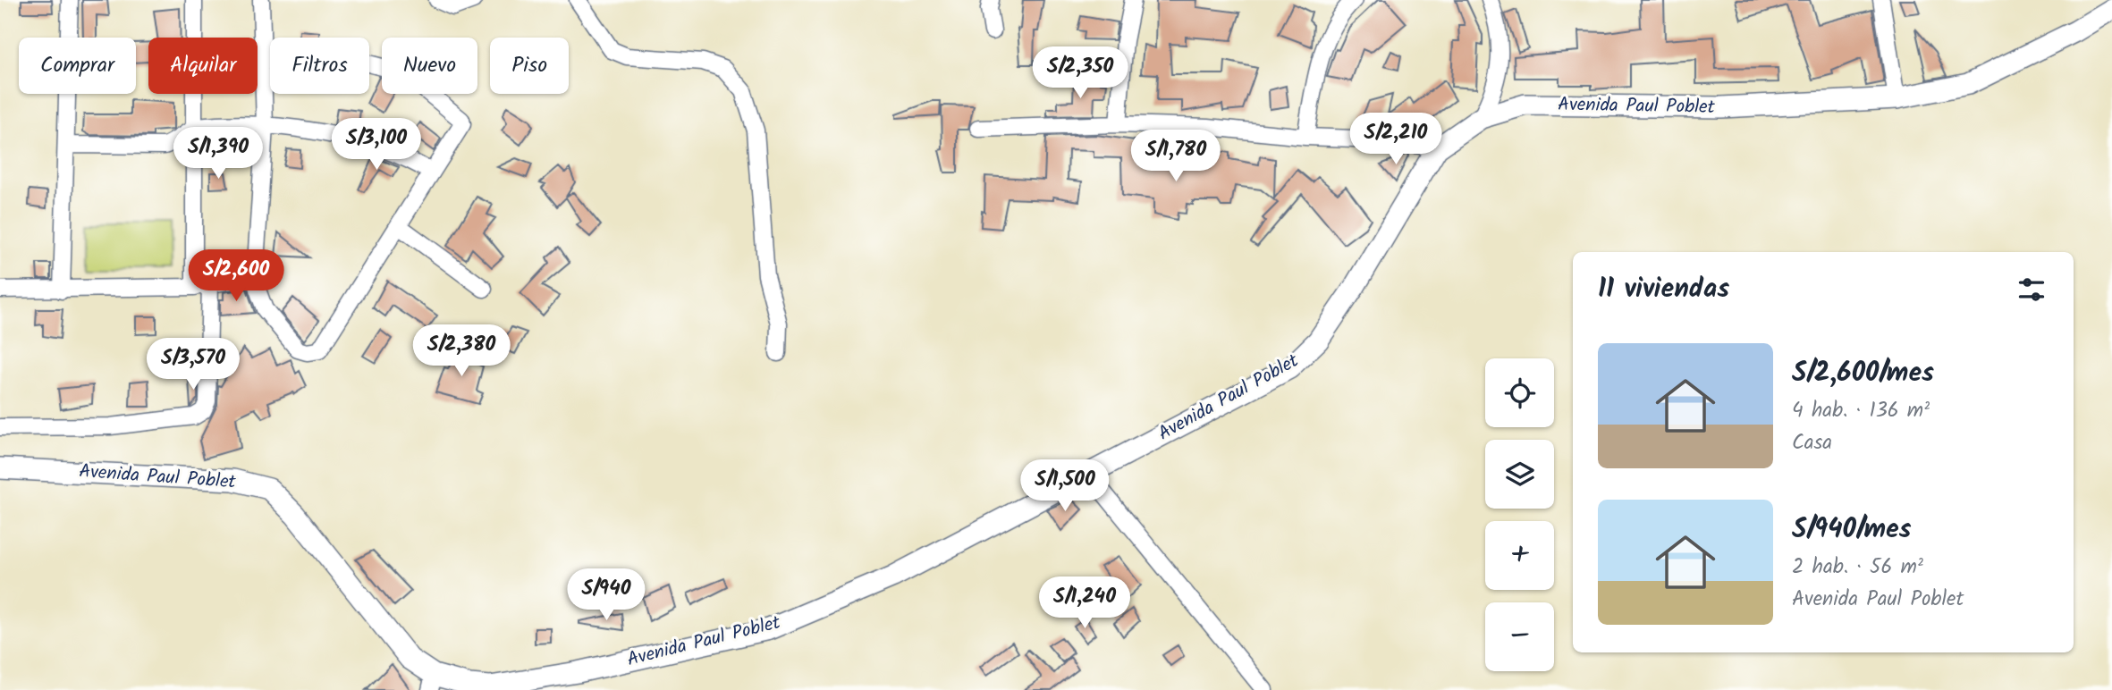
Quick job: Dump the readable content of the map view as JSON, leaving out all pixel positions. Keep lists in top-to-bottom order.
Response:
{
  "streets": {
    "main road": ["Avenida Paul Poblet"]
  },
  "page": {
    "chip": [
      "Comprar",
      "Alquilar",
      "Filtros",
      "Nuevo",
      "Piso"
    ],
    "price": [
      "S/2,350",
      "S/2,210",
      "S/3,100",
      "S/1,390",
      "S/1,780",
      "S/2,600",
      "S/2,380",
      "S/3,570",
      "S/1,500",
      "S/940",
      "S/1,240"
    ],
    "heading": "11 viviendas",
    "list": [
      {
        "name": "S/2,600/mes",
        "note": "4 hab. · 136 m² · Casa"
      },
      {
        "name": "S/940/mes",
        "note": "2 hab. · 56 m² · Avenida Paul Poblet"
      }
    ],
    "map_buttons": ["+", "−"]
  }
}
